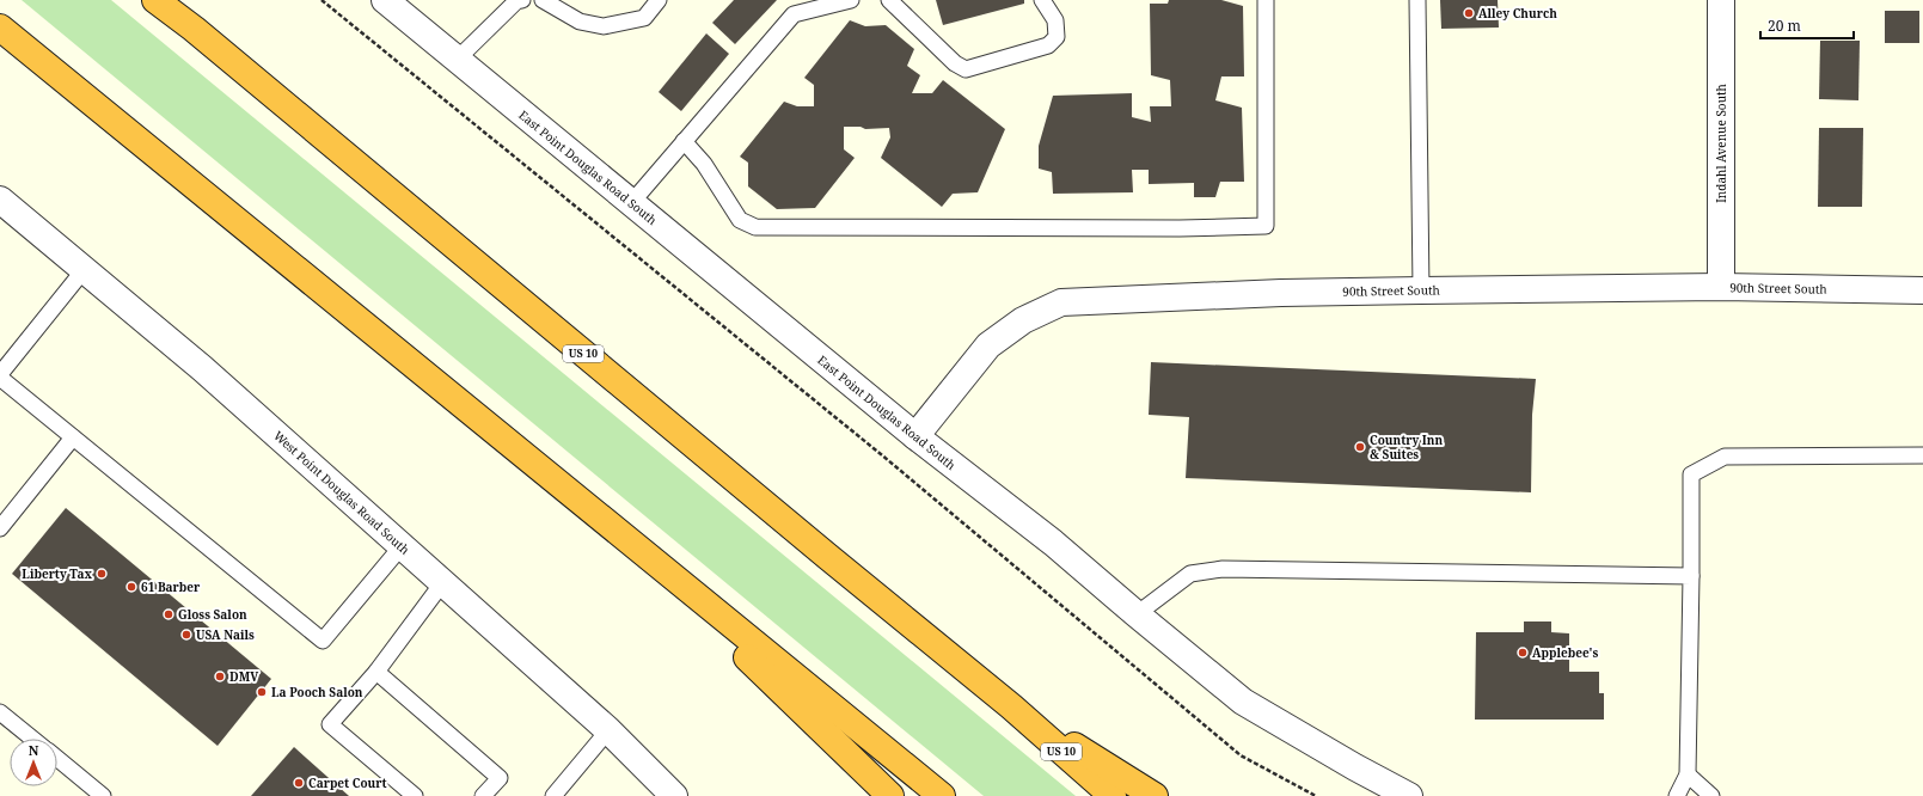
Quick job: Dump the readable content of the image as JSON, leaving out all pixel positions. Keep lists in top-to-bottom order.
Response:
{
  "streets": {
    "highway": ["US 10"],
    "street": [
      "Indahl Avenue South",
      "East Point Douglas Road South",
      "90th Street South",
      "West Point Douglas Road South"
    ]
  },
  "crossings": [
    ["Indahl Avenue South", "90th Street South"],
    ["East Point Douglas Road South", "90th Street South"]
  ],
  "places": [
    "Alley Church",
    "Country Inn & Suites",
    "Liberty Tax",
    "61 Barber",
    "Gloss Salon",
    "USA Nails",
    "Applebee's",
    "DMV",
    "La Pooch Salon",
    "Carpet Court"
  ],
  "scale_bar": "20 m",
  "north": "top"
}
